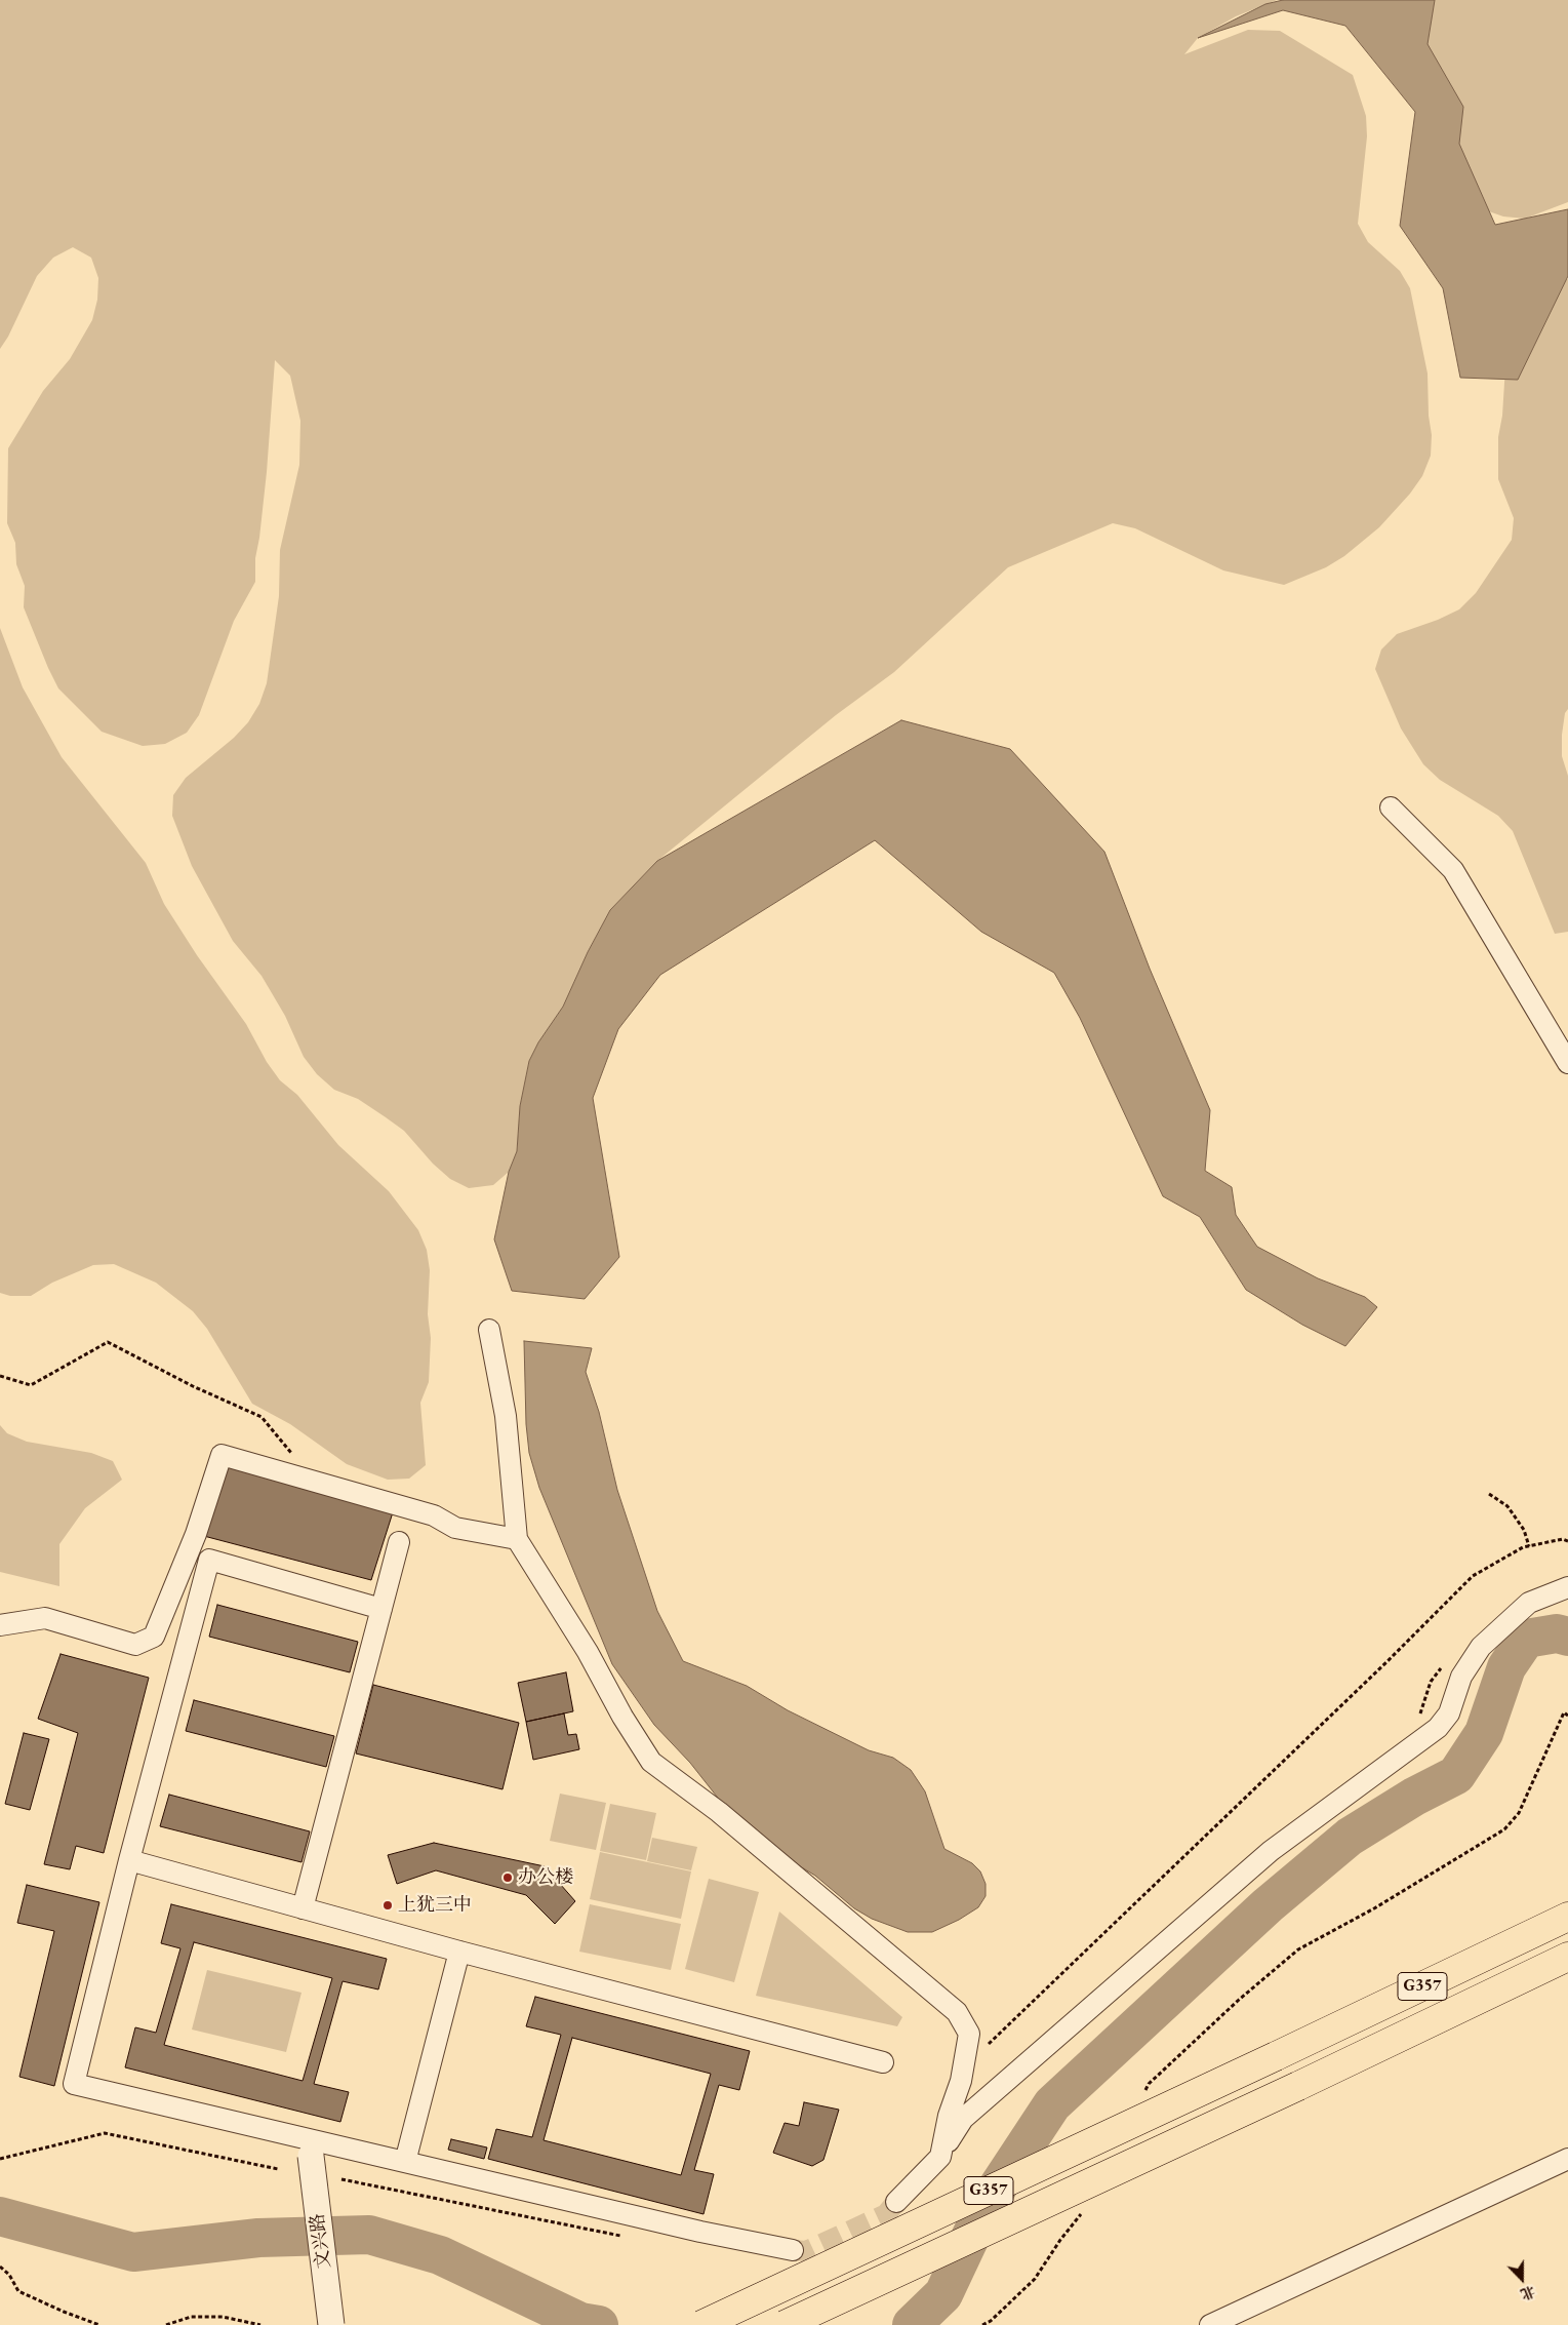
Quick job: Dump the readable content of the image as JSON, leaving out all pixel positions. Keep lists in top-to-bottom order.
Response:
{
  "streets": {
    "highway": ["G357"],
    "street": ["文兴路"]
  },
  "places": ["办公楼", "上犹三中"],
  "north": "bottom"
}
